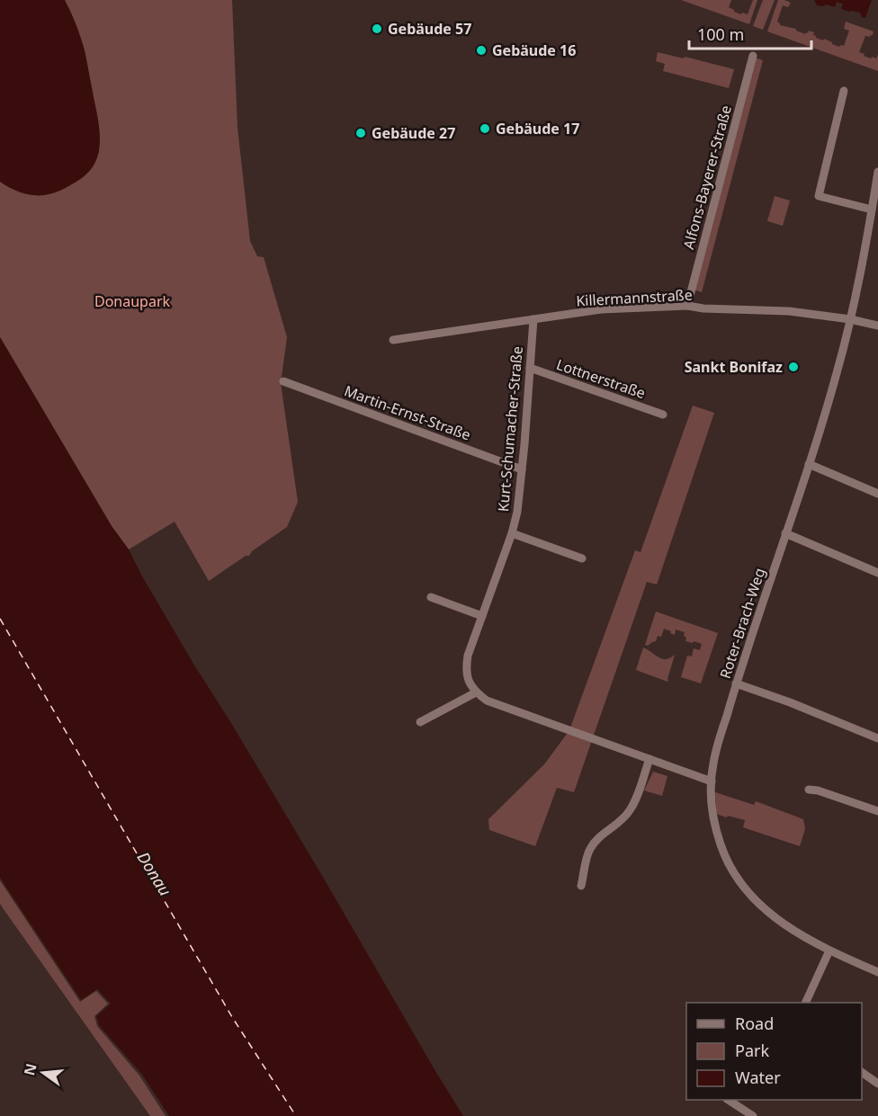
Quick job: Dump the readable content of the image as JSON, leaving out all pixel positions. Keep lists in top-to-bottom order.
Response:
{
  "streets": {
    "street": [
      "Alfons-Bayerer-Straße",
      "Killermannstraße",
      "Lottnerstraße",
      "Martin-Ernst-Straße",
      "Kurt-Schumacher-Straße",
      "Roter-Brach-Weg"
    ]
  },
  "crossings": [
    ["Alfons-Bayerer-Straße", "Killermannstraße"],
    ["Killermannstraße", "Kurt-Schumacher-Straße"],
    ["Killermannstraße", "Roter-Brach-Weg"],
    ["Lottnerstraße", "Kurt-Schumacher-Straße"],
    ["Martin-Ernst-Straße", "Kurt-Schumacher-Straße"]
  ],
  "water": ["Donau"],
  "parks": ["Donaupark"],
  "places": [
    "Gebäude 57",
    "Gebäude 16",
    "Gebäude 17",
    "Gebäude 27",
    "Sankt Bonifaz"
  ],
  "legend": ["Road", "Park", "Water"],
  "scale_bar": "100 m",
  "north": "left"
}
